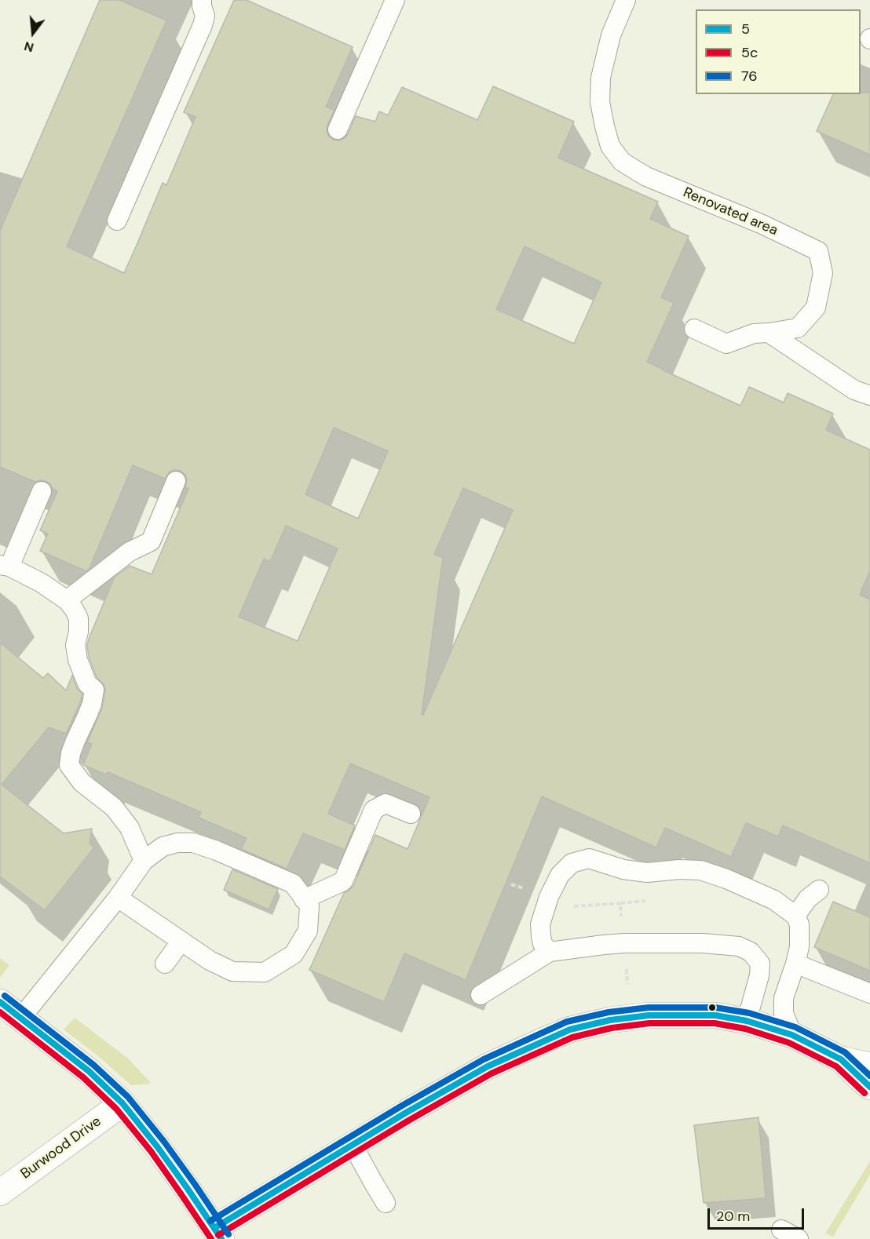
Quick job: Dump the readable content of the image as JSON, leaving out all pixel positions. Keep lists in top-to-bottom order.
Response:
{
  "streets": {
    "street": ["Burwood Drive"],
    "lane": ["Renovated area"]
  },
  "lines": ["transit line 76", "transit line 5", "transit line 5c"],
  "legend": ["5", "5c", "76"],
  "scale_bar": "20 m",
  "north": "bottom"
}
